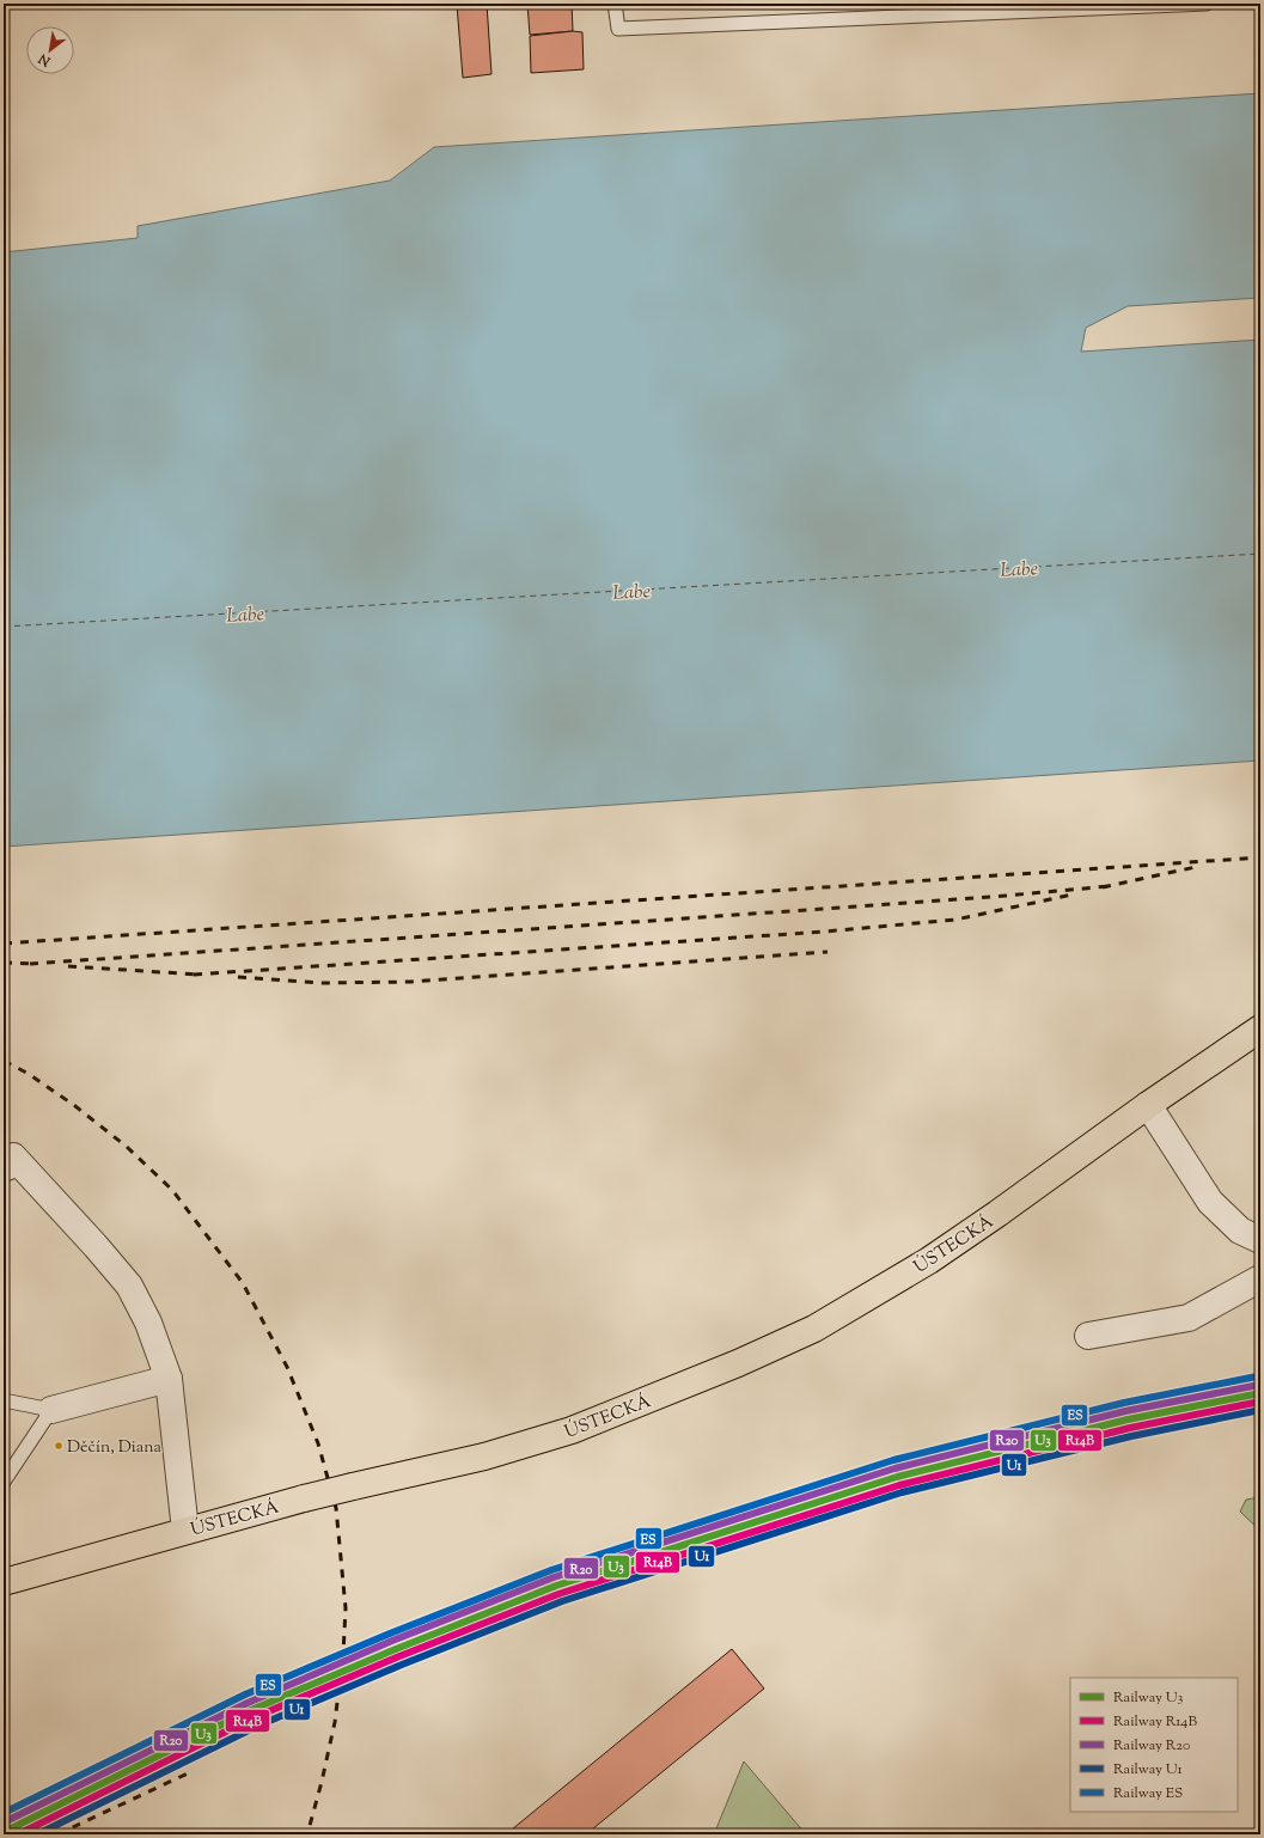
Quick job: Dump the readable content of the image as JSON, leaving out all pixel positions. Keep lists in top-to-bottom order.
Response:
{
  "streets": {
    "main road": ["ÚSTECKÁ"]
  },
  "water": ["Labe"],
  "places": ["Děčín, Diana"],
  "lines": [
    "rail line ES",
    "rail line R20",
    "rail line U3",
    "rail line R14B",
    "rail line U1"
  ],
  "legend": [
    "Railway U3",
    "Railway R14B",
    "Railway R20",
    "Railway U1",
    "Railway ES"
  ],
  "north": "bottom left"
}
